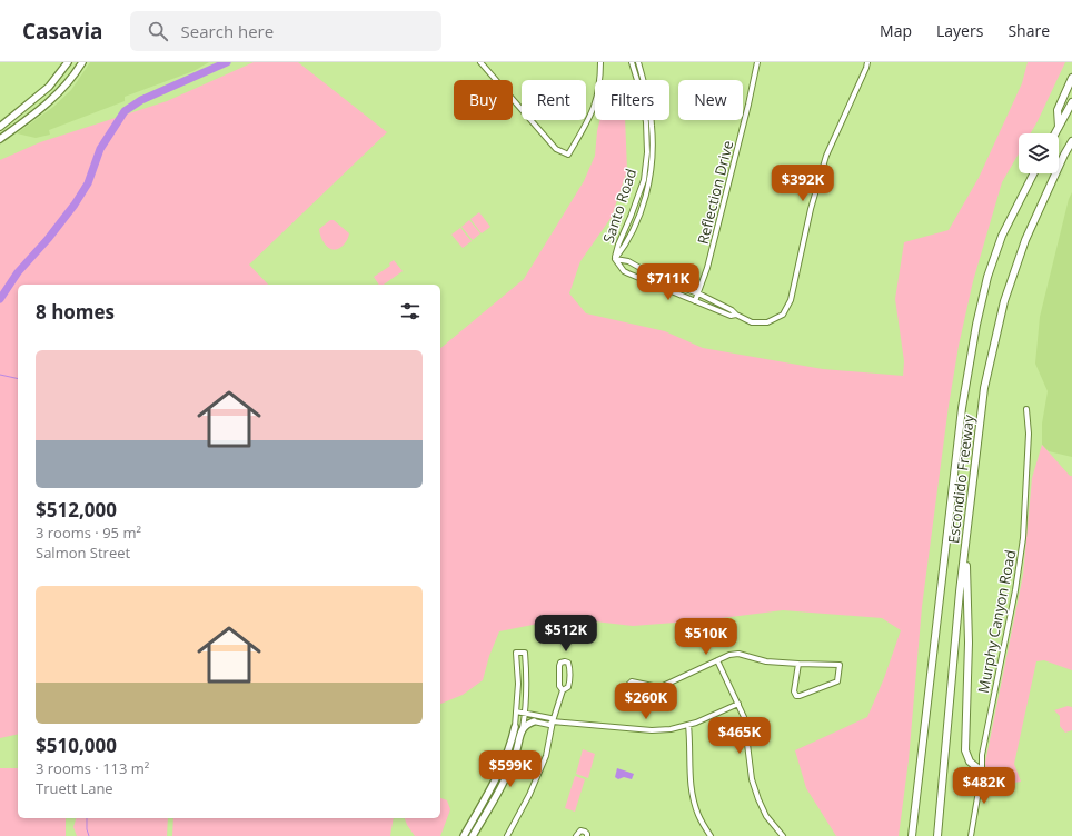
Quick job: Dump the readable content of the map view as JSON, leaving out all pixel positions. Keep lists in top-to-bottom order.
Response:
{
  "streets": {
    "highway": ["Escondido Freeway"],
    "street": ["Reflection Drive", "Santo Road", "Murphy Canyon Road"]
  },
  "page": {
    "header": "Casavia",
    "search": "Search here",
    "nav": ["Map", "Layers", "Share"],
    "chip": [
      "Buy",
      "Rent",
      "Filters",
      "New"
    ],
    "price": [
      "$392K",
      "$711K",
      "$512K",
      "$510K",
      "$260K",
      "$465K",
      "$599K",
      "$482K"
    ],
    "heading": "8 homes",
    "list": [
      {
        "name": "$512,000",
        "note": "3 rooms · 95 m² · Salmon Street"
      },
      {
        "name": "$510,000",
        "note": "3 rooms · 113 m² · Truett Lane"
      }
    ]
  }
}
